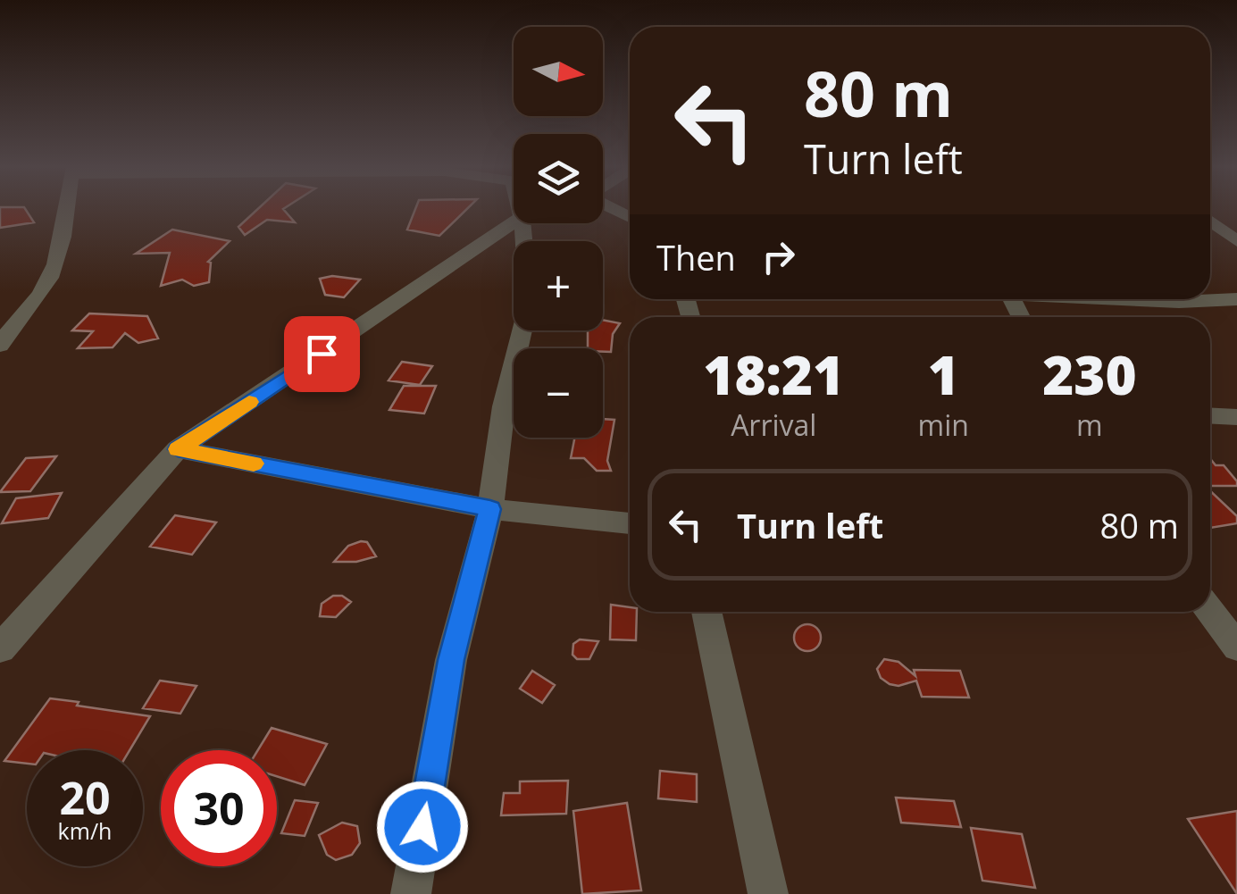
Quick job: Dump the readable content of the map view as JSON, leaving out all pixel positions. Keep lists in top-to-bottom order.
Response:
{
  "north": "right",
  "page": {
    "map_buttons": ["+", "−"],
    "turn": ["80 m", "Turn left"],
    "then": "Then",
    "eta": [
      "18:21",
      "Arrival",
      "1",
      "min",
      "230",
      "m"
    ],
    "list": [
      {
        "name": "Turn left",
        "value": "80 m"
      }
    ],
    "speed": "20 km/h",
    "limit": "30"
  }
}
